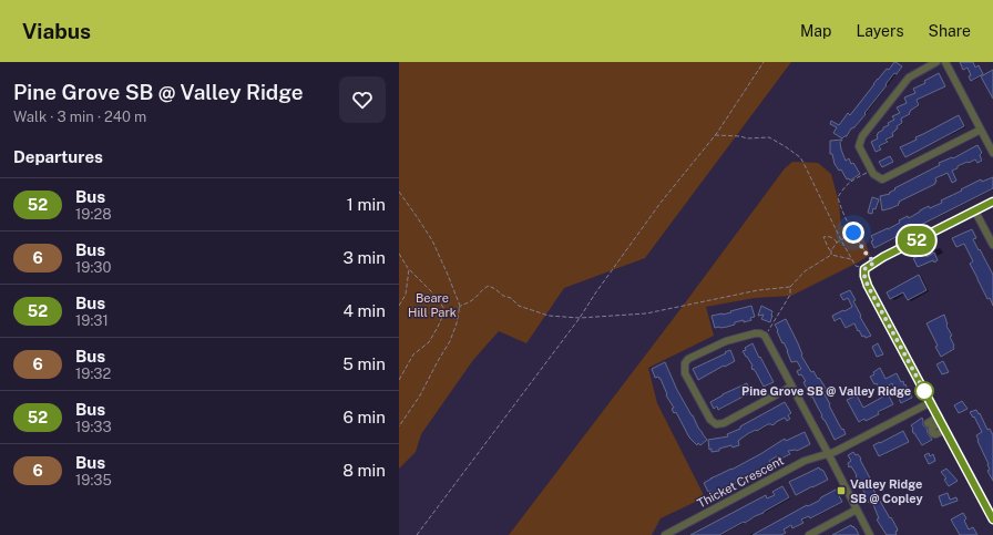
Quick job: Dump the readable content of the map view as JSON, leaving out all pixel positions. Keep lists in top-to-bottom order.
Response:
{
  "streets": {
    "street": ["Thicket Crescent"]
  },
  "parks": ["Beare Hill Park"],
  "places": {
    "other": ["Pine Grove SB @ Valley Ridge"],
    "transit": ["Valley Ridge SB @ Copley"]
  },
  "lines": ["bus line 52"],
  "page": {
    "header": "Viabus",
    "nav": ["Map", "Layers", "Share"],
    "heading": [
      ["Pine Grove SB @ Valley Ridge", "Walk · 3 min · 240 m"],
      "Departures"
    ],
    "on_map": "52",
    "list": [
      {
        "mark": "52",
        "name": "Bus",
        "note": "19:28",
        "value": "1 min"
      },
      {
        "mark": "6",
        "name": "Bus",
        "note": "19:30",
        "value": "3 min"
      },
      {
        "mark": "52",
        "name": "Bus",
        "note": "19:31",
        "value": "4 min"
      },
      {
        "mark": "6",
        "name": "Bus",
        "note": "19:32",
        "value": "5 min"
      },
      {
        "mark": "52",
        "name": "Bus",
        "note": "19:33",
        "value": "6 min"
      },
      {
        "mark": "6",
        "name": "Bus",
        "note": "19:35",
        "value": "8 min"
      }
    ]
  }
}
